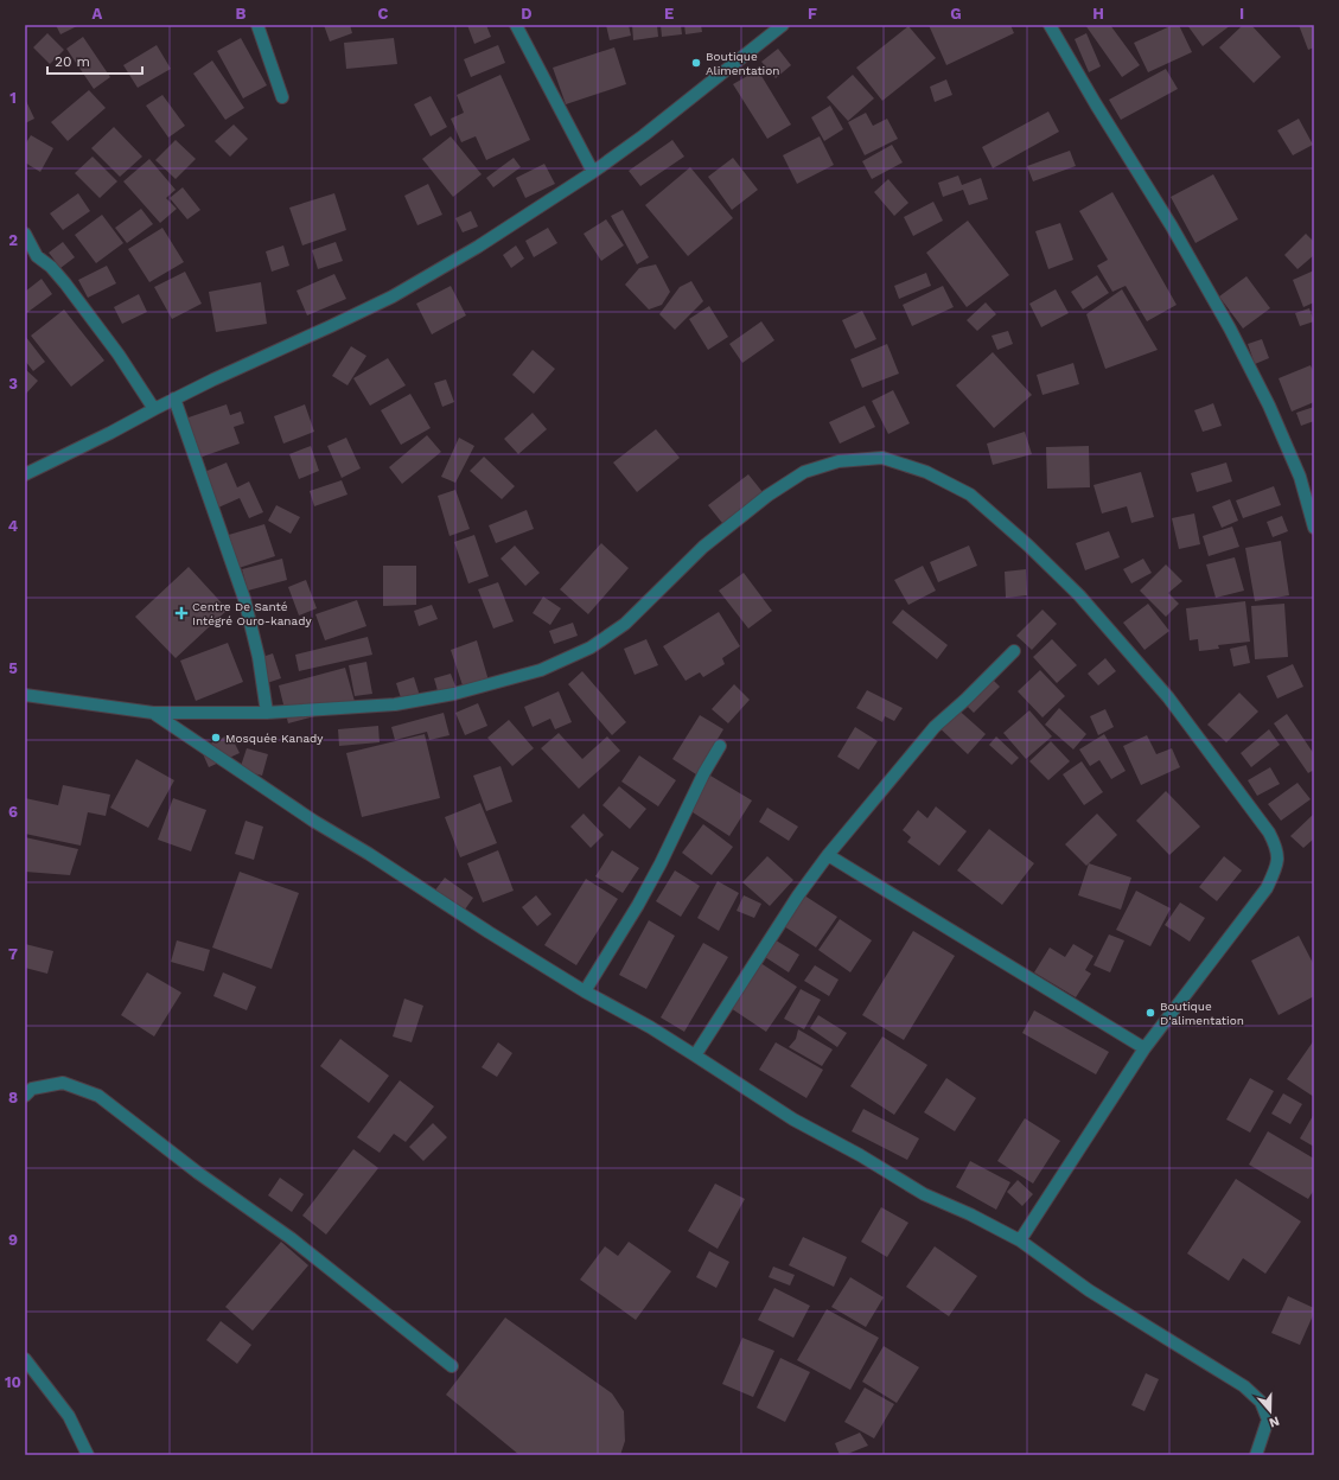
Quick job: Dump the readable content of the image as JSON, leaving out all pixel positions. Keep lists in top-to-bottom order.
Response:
{
  "places": {
    "other": ["Boutique Alimentation", "Mosquée Kanady", "Boutique D'alimentation"],
    "health": ["Centre De Santé Intégré Ouro-kanady"]
  },
  "scale_bar": "20 m",
  "north": "bottom",
  "grid": {
    "columns": [
      "A",
      "B",
      "C",
      "D",
      "E",
      "F",
      "G",
      "H",
      "I"
    ],
    "rows": [
      "1",
      "2",
      "3",
      "4",
      "5",
      "6",
      "7",
      "8",
      "9",
      "10"
    ]
  }
}
